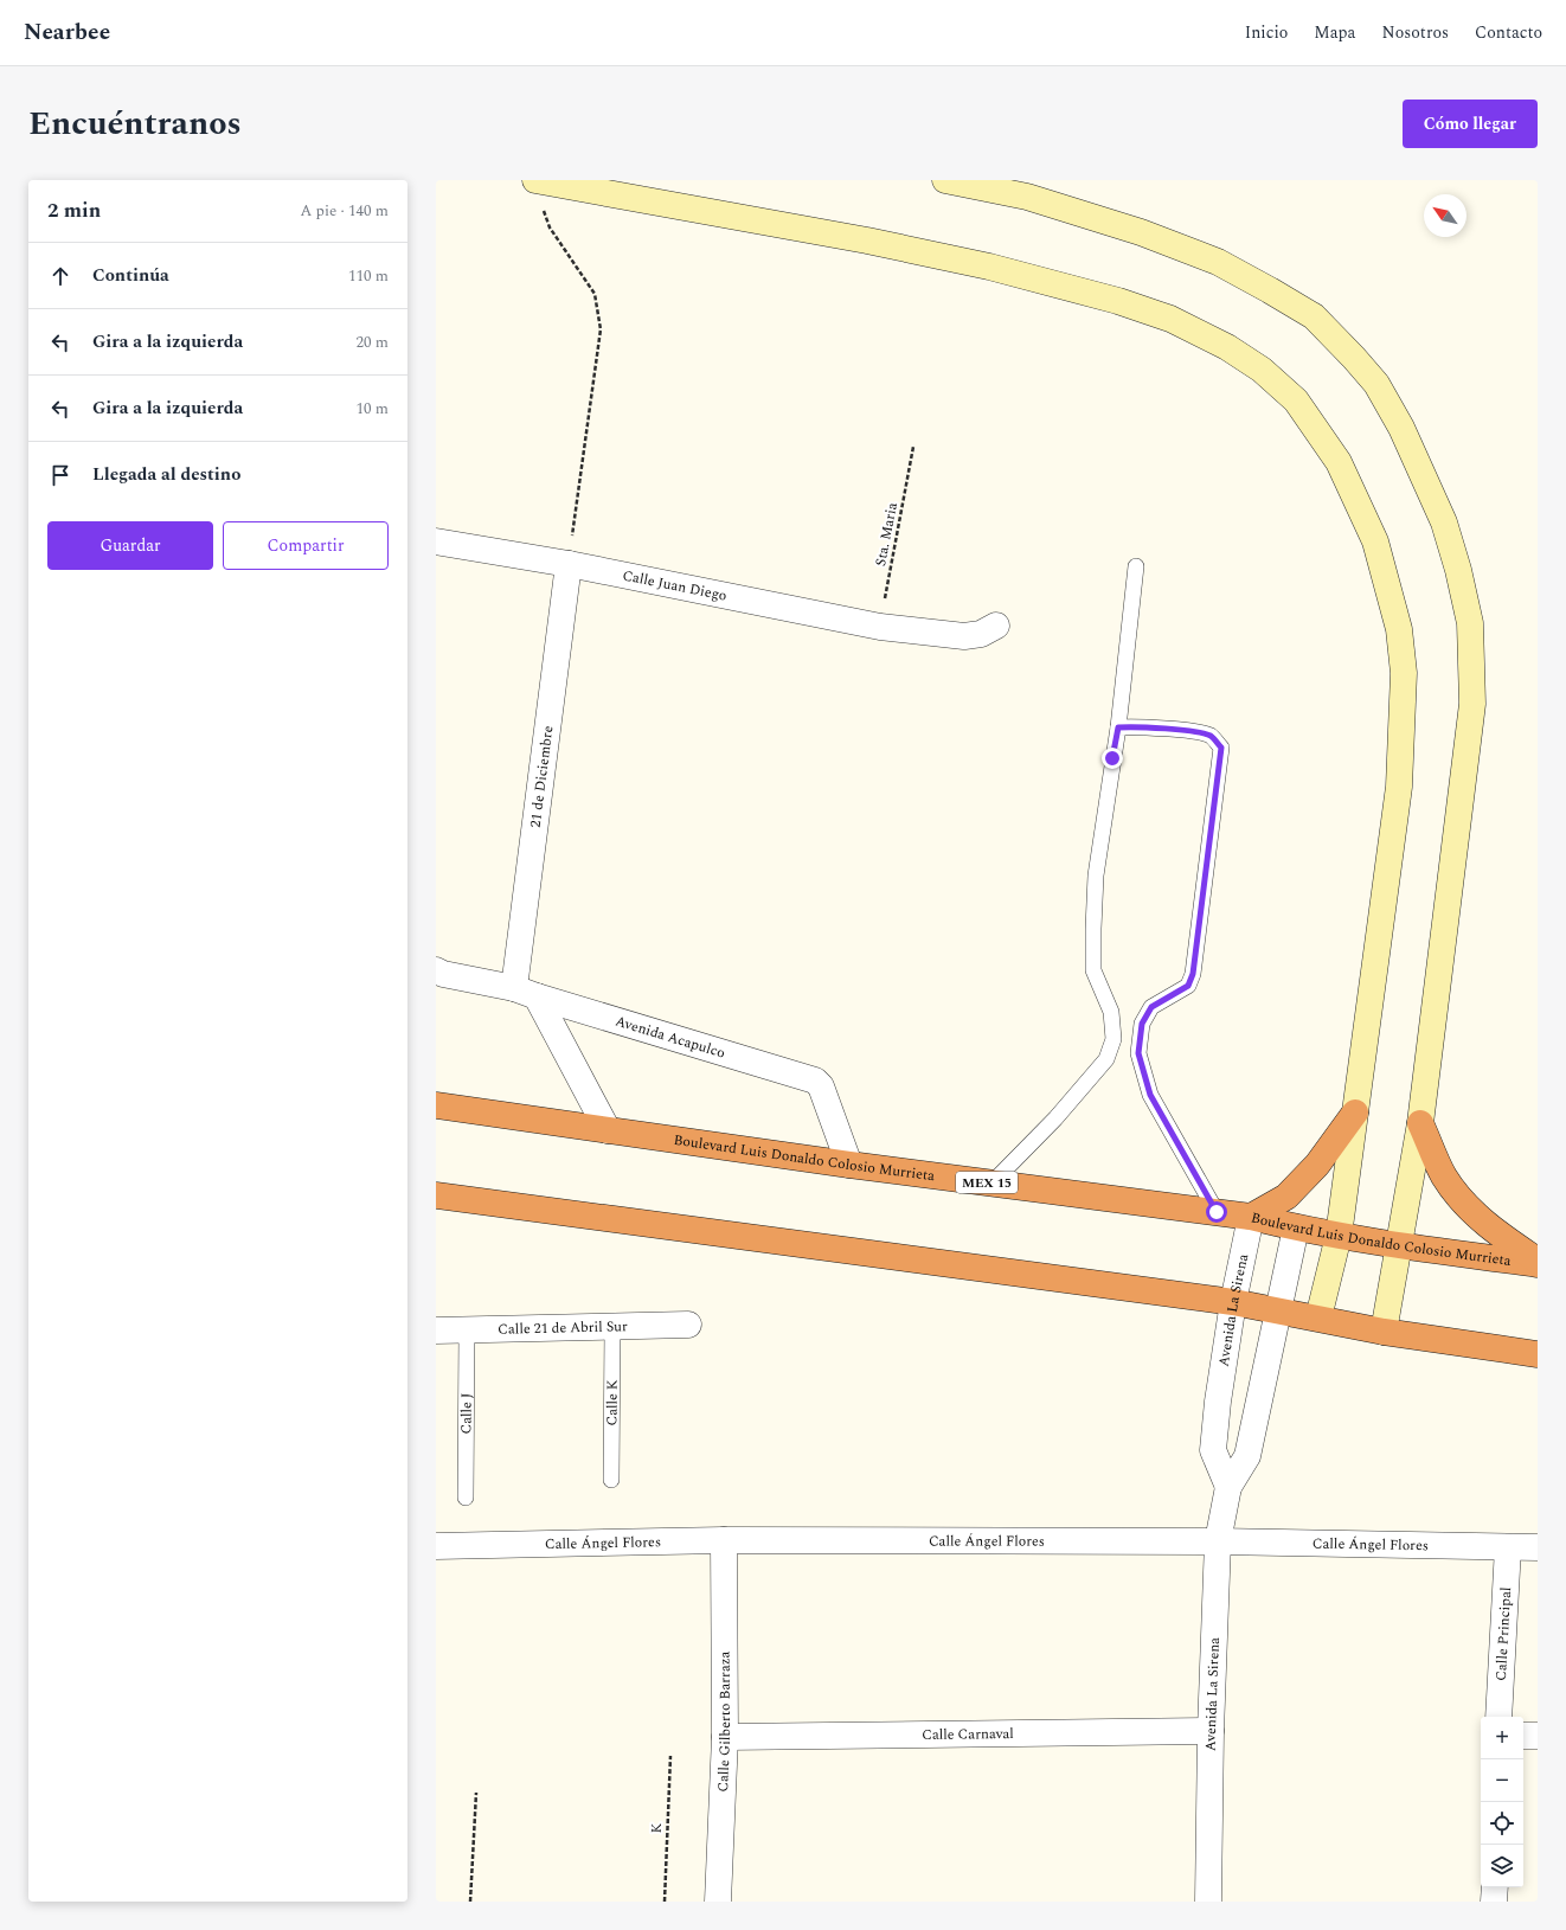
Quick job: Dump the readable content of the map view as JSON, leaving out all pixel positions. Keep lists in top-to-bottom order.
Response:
{
  "streets": {
    "highway": ["Boulevard Luis Donaldo Colosio Murrieta", "MEX 15"],
    "street": [
      "Calle Juan Diego",
      "21 de Diciembre",
      "Avenida Acapulco",
      "Avenida La Sirena",
      "Calle 21 de Abril Sur",
      "Calle Ángel Flores",
      "Calle Principal",
      "Calle Gilberto Barraza",
      "Calle Carnaval"
    ],
    "lane": ["Calle K", "Calle J"],
    "path": ["Sta. Maria", "K"]
  },
  "crossings": [
    ["Sta. Maria", "Calle Juan Diego"],
    ["Calle Juan Diego", "21 de Diciembre"],
    ["21 de Diciembre", "Avenida Acapulco"],
    ["Avenida Acapulco", "Boulevard Luis Donaldo Colosio Murrieta"],
    ["Boulevard Luis Donaldo Colosio Murrieta", "Avenida La Sirena"],
    ["Avenida La Sirena", "Calle Ángel Flores"],
    ["Avenida La Sirena", "Calle Carnaval"],
    ["Calle 21 de Abril Sur", "Calle K"],
    ["Calle 21 de Abril Sur", "Calle J"],
    ["Calle Ángel Flores", "Calle Principal"],
    ["Calle Ángel Flores", "Calle Gilberto Barraza"],
    ["Calle Gilberto Barraza", "Calle Carnaval"]
  ],
  "north": "top left",
  "page": {
    "header": "Nearbee",
    "nav": [
      "Inicio",
      "Mapa",
      "Nosotros",
      "Contacto"
    ],
    "title": "Encuéntranos",
    "buttons": [
      "Cómo llegar",
      ["Guardar", "Compartir"]
    ],
    "heading": ["2 min", "A pie · 140 m"],
    "list": [
      ["Continúa", "110 m"],
      ["Gira a la izquierda", "20 m"],
      ["Gira a la izquierda", "10 m"],
      "Llegada al destino"
    ],
    "map_buttons": ["+", "−"]
  }
}
